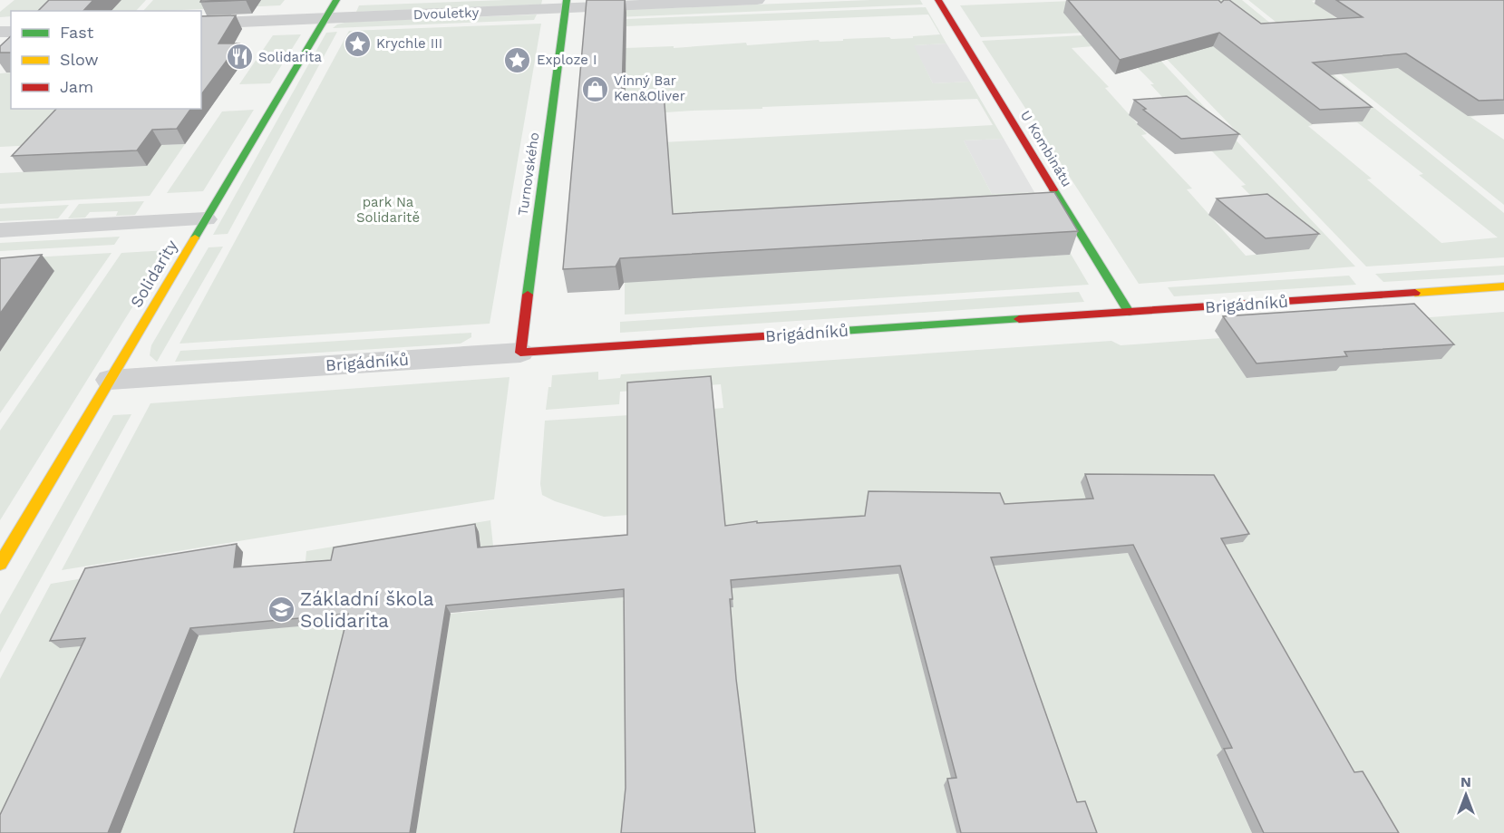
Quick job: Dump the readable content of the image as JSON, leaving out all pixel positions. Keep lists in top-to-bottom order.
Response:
{
  "streets": {
    "street": [
      "Dvouletky",
      "U Kombinátu",
      "Turnovského",
      "Solidarity",
      "Brigádníků"
    ]
  },
  "crossings": [
    ["Dvouletky", "Turnovského"],
    ["Dvouletky", "Solidarity"],
    ["U Kombinátu", "Brigádníků"],
    ["Turnovského", "Brigádníků"],
    ["Solidarity", "Brigádníků"]
  ],
  "parks": ["park Na Solidaritě"],
  "places": {
    "place": ["Krychle III", "Exploze I"],
    "restaurant": ["Solidarita"],
    "shop": ["Vinný Bar Ken&Oliver"],
    "school or university": ["Základní škola Solidarita"]
  },
  "legend": ["Fast", "Slow", "Jam"],
  "north": "top"
}
